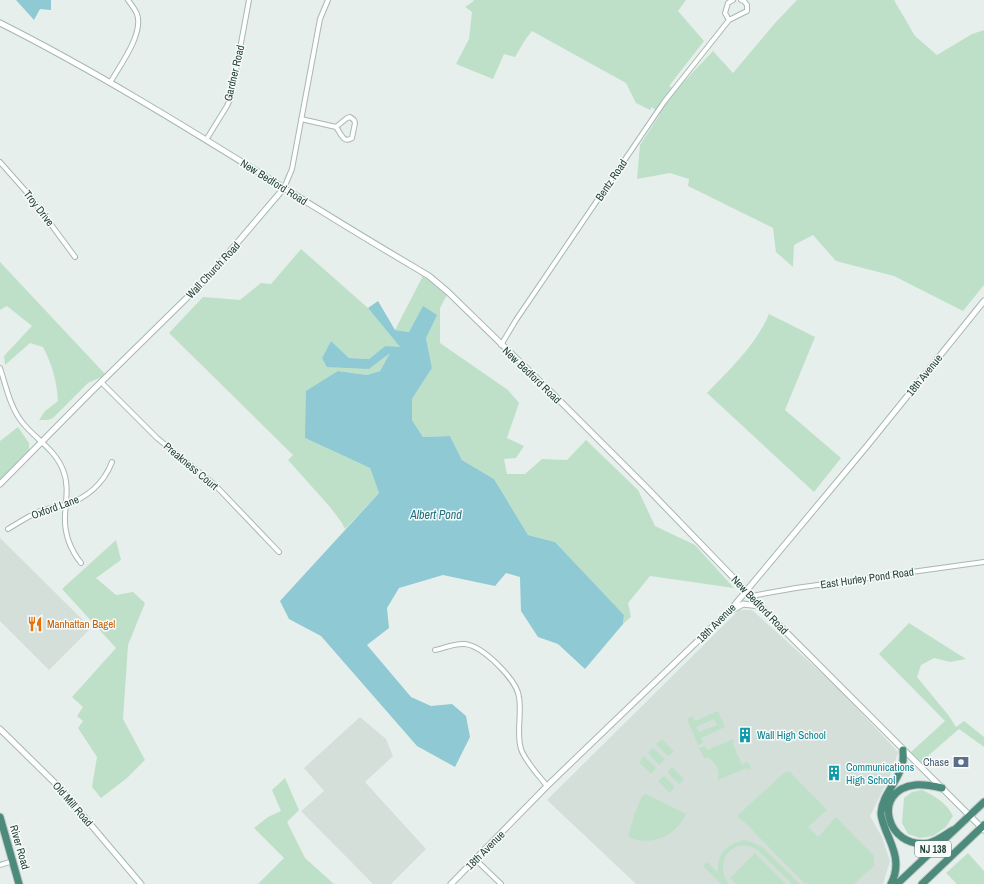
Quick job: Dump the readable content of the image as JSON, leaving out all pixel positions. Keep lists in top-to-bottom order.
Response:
{
  "streets": {
    "highway": ["River Road", "NJ 138"],
    "street": [
      "Gardner Road",
      "Bentz Road",
      "New Bedford Road",
      "Troy Drive",
      "Wall Church Road",
      "18th Avenue",
      "Preakness Court",
      "Oxford Lane",
      "East Hurley Pond Road",
      "Old Mill Road"
    ]
  },
  "crossings": [
    ["Gardner Road", "New Bedford Road"],
    ["Bentz Road", "New Bedford Road"],
    ["New Bedford Road", "Wall Church Road"],
    ["New Bedford Road", "18th Avenue"],
    ["New Bedford Road", "East Hurley Pond Road"],
    ["New Bedford Road", "NJ 138"],
    ["Wall Church Road", "Preakness Court"]
  ],
  "water": ["Albert Pond"],
  "places": {
    "restaurant": ["Manhattan Bagel"],
    "building": ["Wall High School", "Communications High School"],
    "bank": ["Chase"]
  }
}
